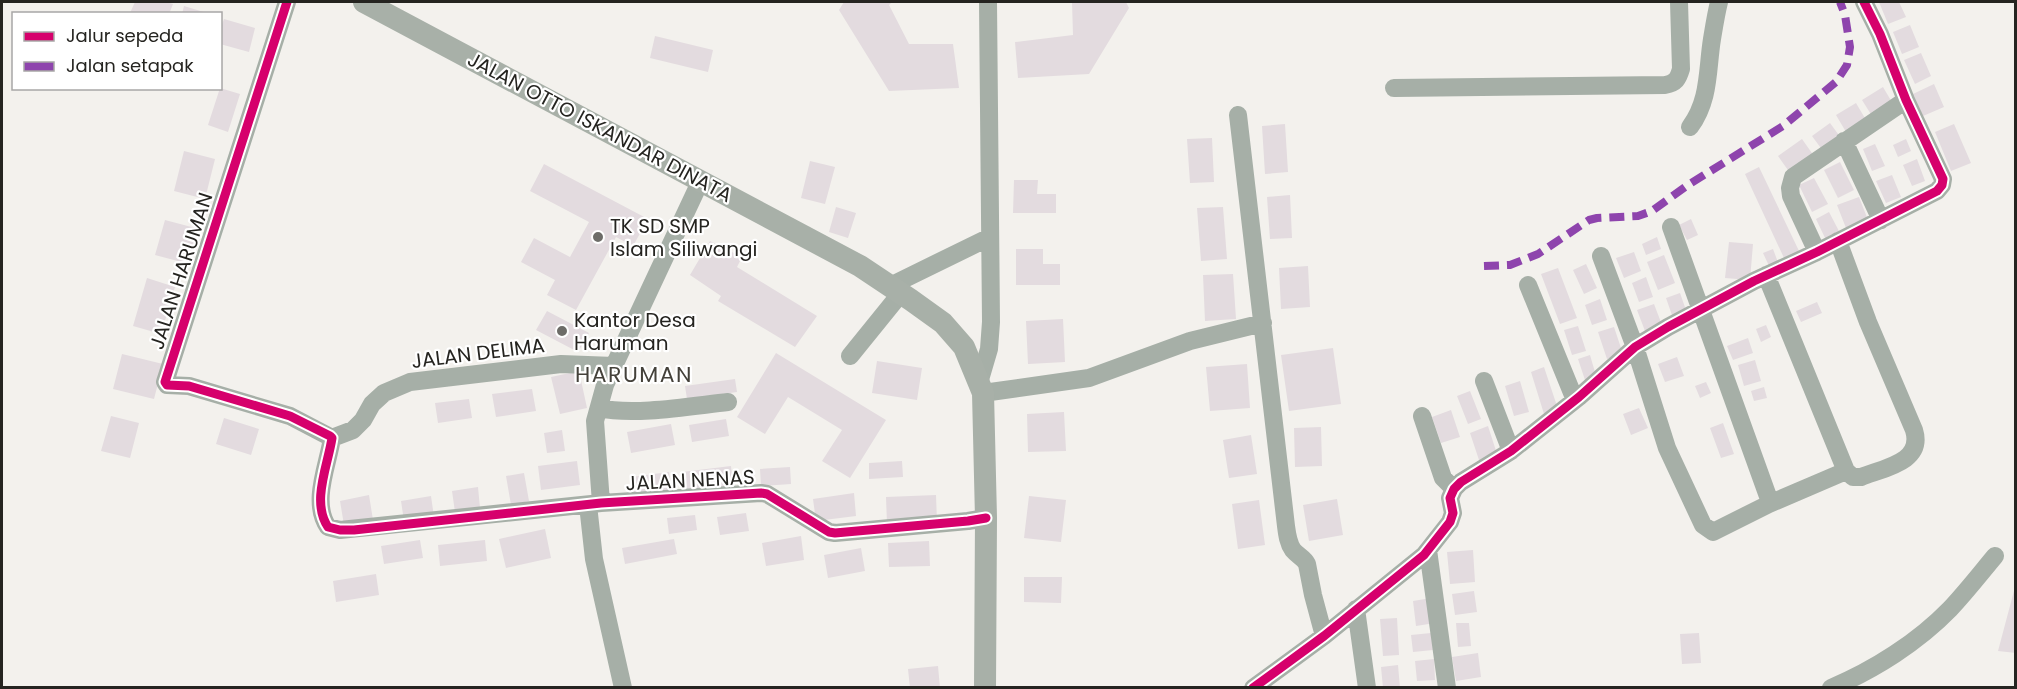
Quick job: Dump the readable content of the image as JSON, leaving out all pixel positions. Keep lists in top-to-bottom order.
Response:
{
  "streets": {
    "main road": ["JALAN OTTO ISKANDAR DINATA"],
    "street": ["JALAN HARUMAN", "JALAN DELIMA", "JALAN NENAS"]
  },
  "crossings": [
    ["JALAN OTTO ISKANDAR DINATA", "JALAN NENAS"],
    ["JALAN HARUMAN", "JALAN DELIMA"],
    ["JALAN HARUMAN", "JALAN NENAS"],
    ["JALAN DELIMA", "JALAN NENAS"]
  ],
  "districts": ["HARUMAN"],
  "places": ["TK SD SMP Islam Siliwangi", "Kantor Desa Haruman"],
  "legend": ["Jalur sepeda", "Jalan setapak"]
}
